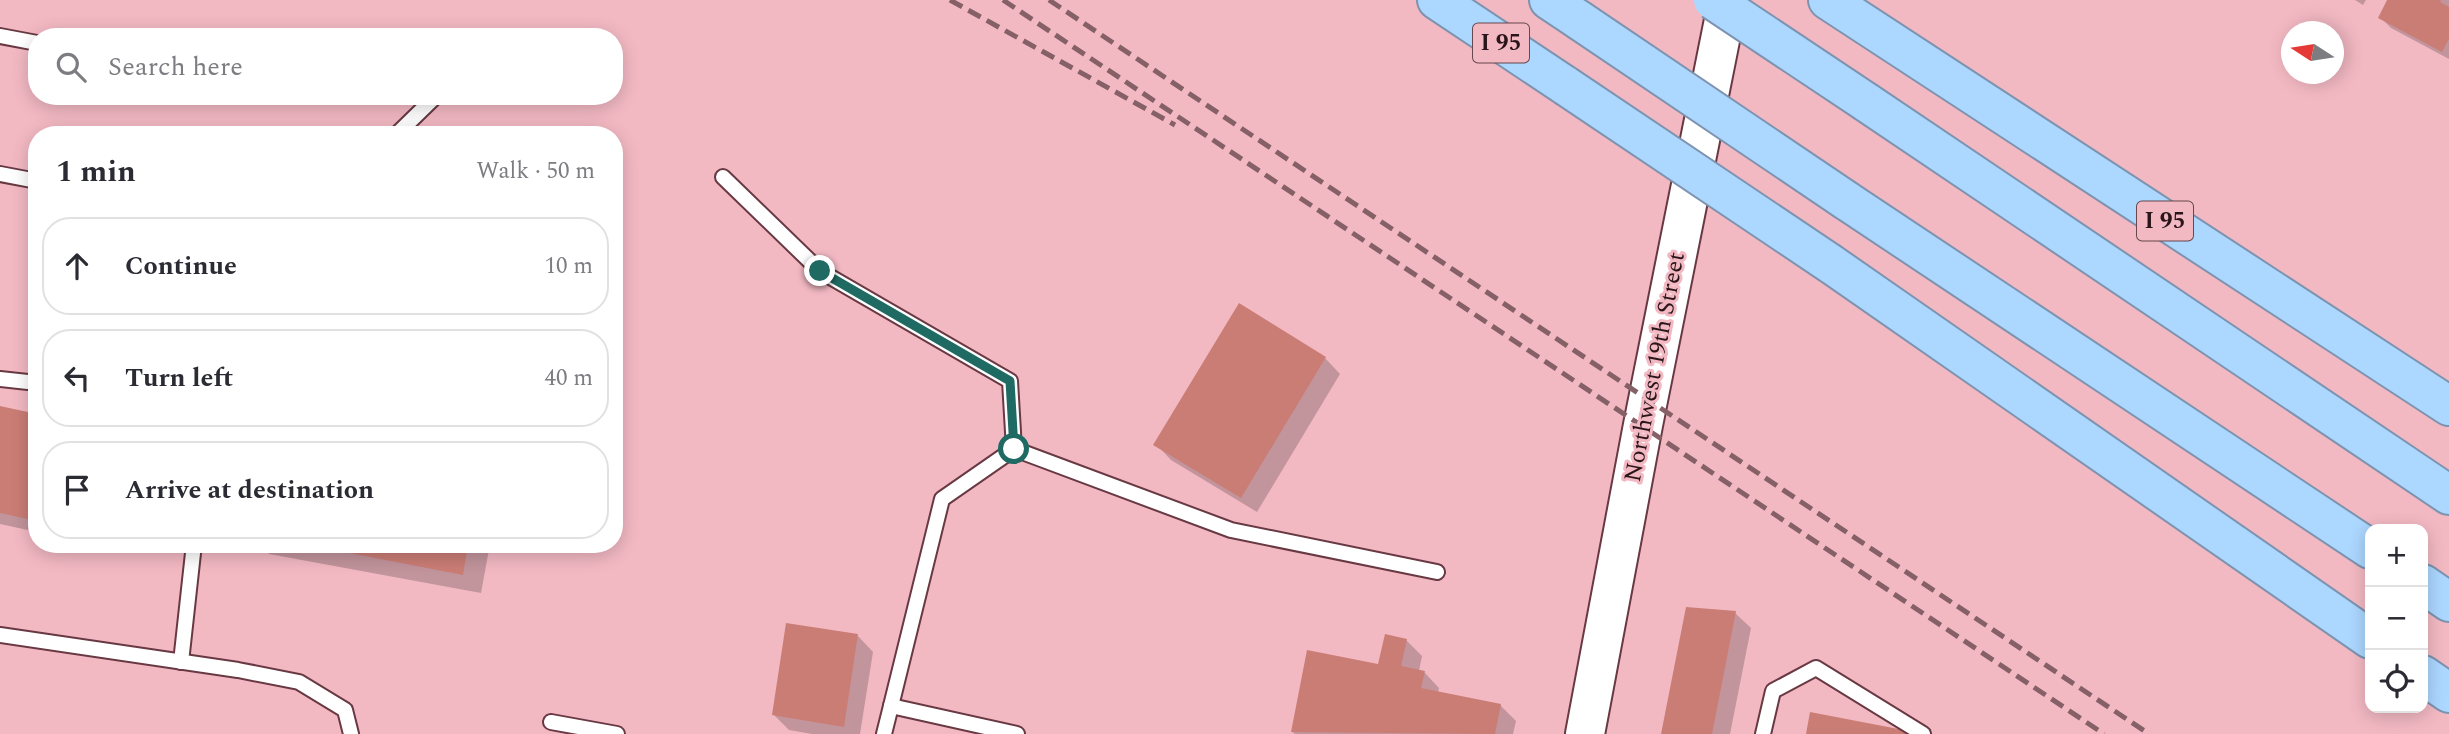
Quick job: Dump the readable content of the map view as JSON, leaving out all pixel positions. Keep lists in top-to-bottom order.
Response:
{
  "streets": {
    "highway": ["I 95"],
    "street": ["Northwest 19th Street"]
  },
  "north": "left",
  "page": {
    "search": "Search here",
    "heading": ["1 min", "Walk · 50 m"],
    "list": [
      ["Continue", "10 m"],
      ["Turn left", "40 m"],
      "Arrive at destination"
    ],
    "map_buttons": ["+", "−"]
  }
}
